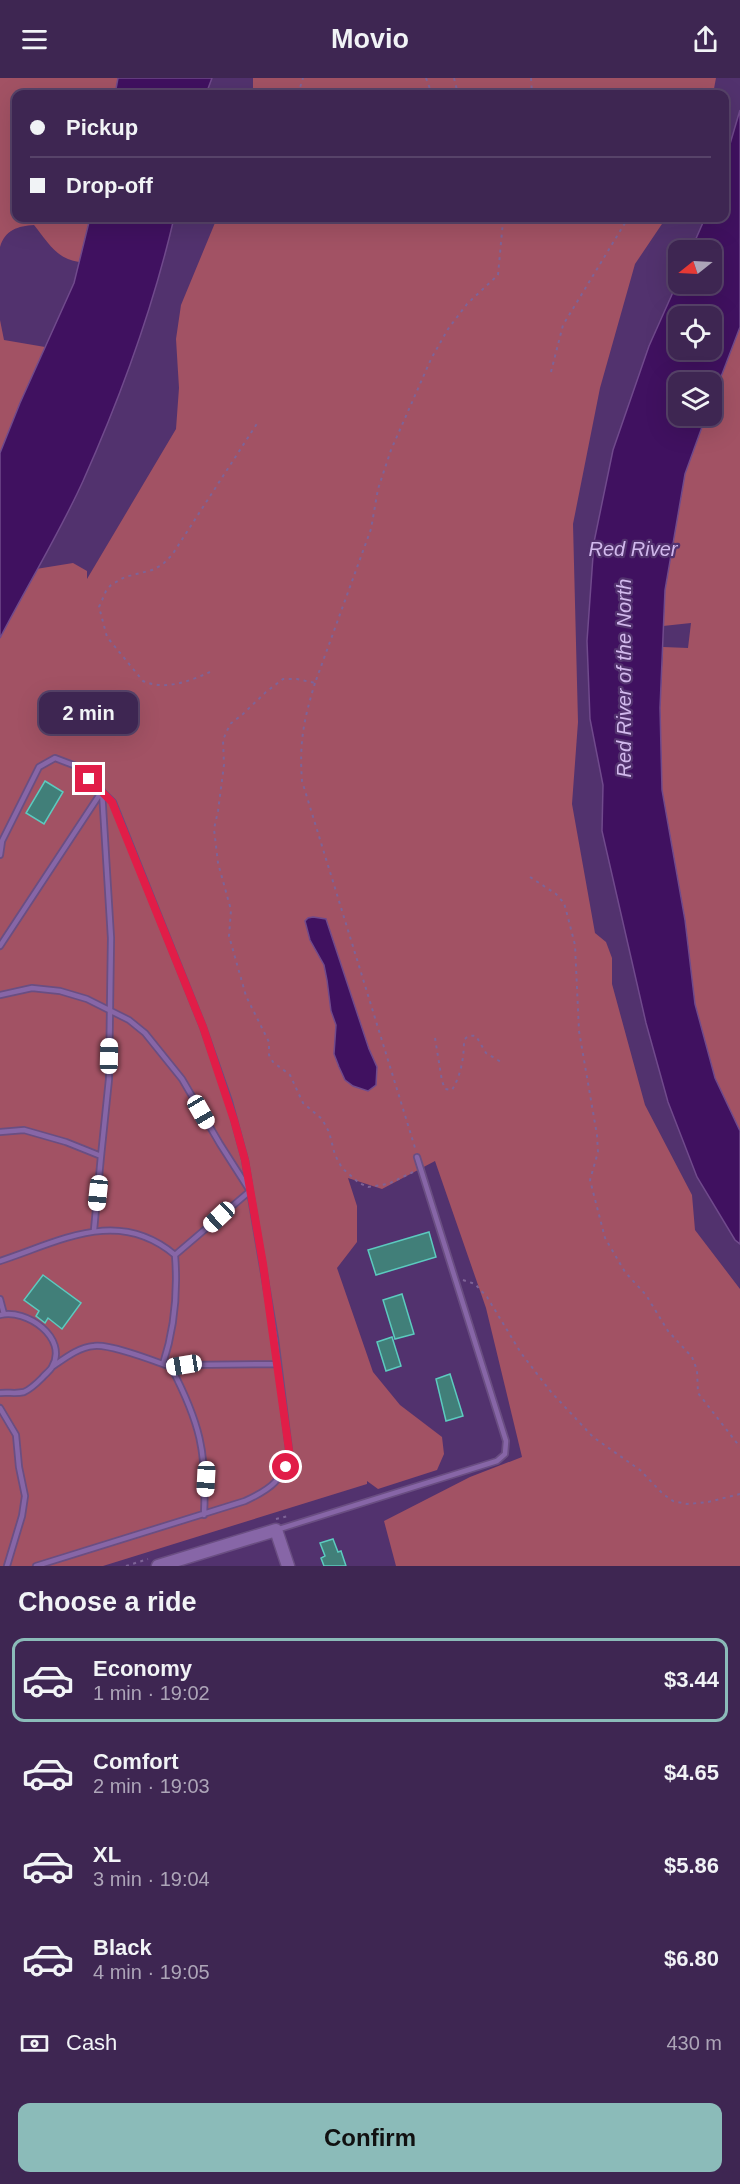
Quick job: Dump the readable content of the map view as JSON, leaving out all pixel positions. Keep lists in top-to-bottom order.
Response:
{
  "water": ["Red River", "Red River of the North"],
  "north": "left",
  "page": {
    "header": "Movio",
    "banner": ["Pickup", "Drop-off"],
    "bubble": "2 min",
    "heading": "Choose a ride",
    "list": [
      {
        "name": "Economy",
        "note": "1 min · 19:02",
        "value": "$3.44"
      },
      {
        "name": "Comfort",
        "note": "2 min · 19:03",
        "value": "$4.65"
      },
      {
        "name": "XL",
        "note": "3 min · 19:04",
        "value": "$5.86"
      },
      {
        "name": "Black",
        "note": "4 min · 19:05",
        "value": "$6.80"
      }
    ],
    "pay": ["Cash", "430 m"],
    "buttons": "Confirm"
  }
}
